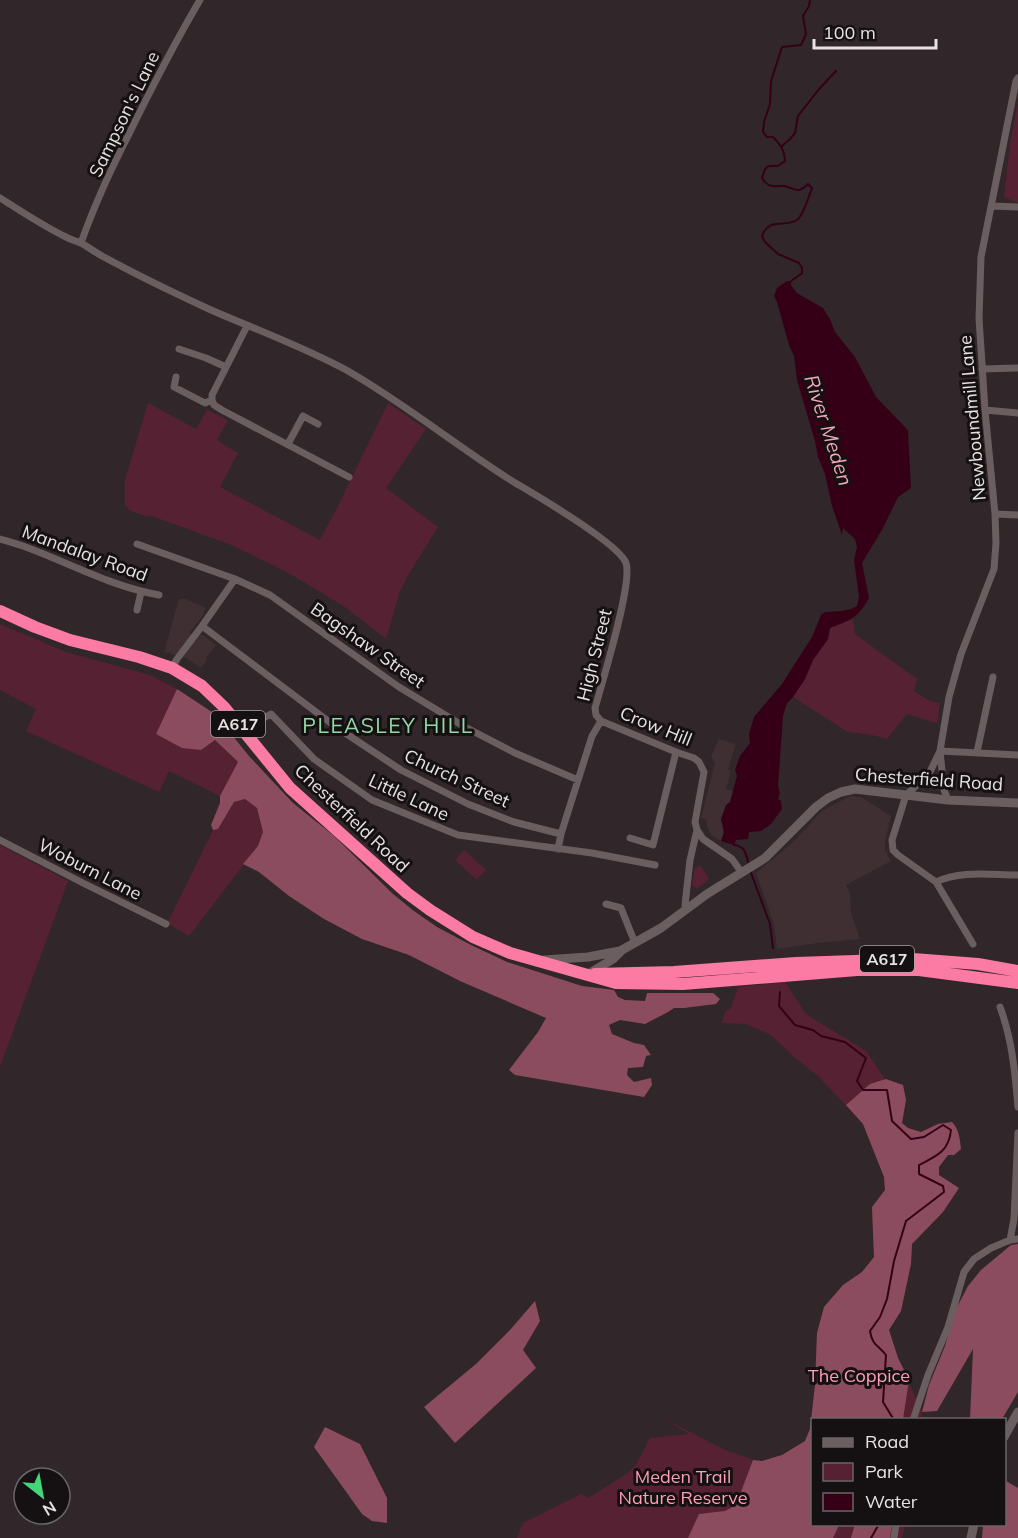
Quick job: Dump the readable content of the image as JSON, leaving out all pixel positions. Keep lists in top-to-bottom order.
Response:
{
  "streets": {
    "highway": ["A617", "Chesterfield Road"],
    "street": [
      "Sampson's Lane",
      "Newboundmill Lane",
      "Mandalay Road",
      "Bagshaw Street",
      "High Street",
      "Crow Hill",
      "Church Street",
      "Little Lane",
      "Woburn Lane"
    ]
  },
  "crossings": [
    ["Newboundmill Lane", "Chesterfield Road"],
    ["Bagshaw Street", "High Street"],
    ["High Street", "Crow Hill"],
    ["High Street", "Church Street"],
    ["High Street", "Little Lane"],
    ["A617", "Chesterfield Road"],
    ["Crow Hill", "Chesterfield Road"],
    ["Chesterfield Road", "Little Lane"]
  ],
  "districts": ["PLEASLEY HILL"],
  "water": ["River Meden"],
  "parks": ["The Coppice", "Meden Trail Nature Reserve"],
  "legend": ["Road", "Park", "Water"],
  "scale_bar": "100 m",
  "north": "bottom right"
}
